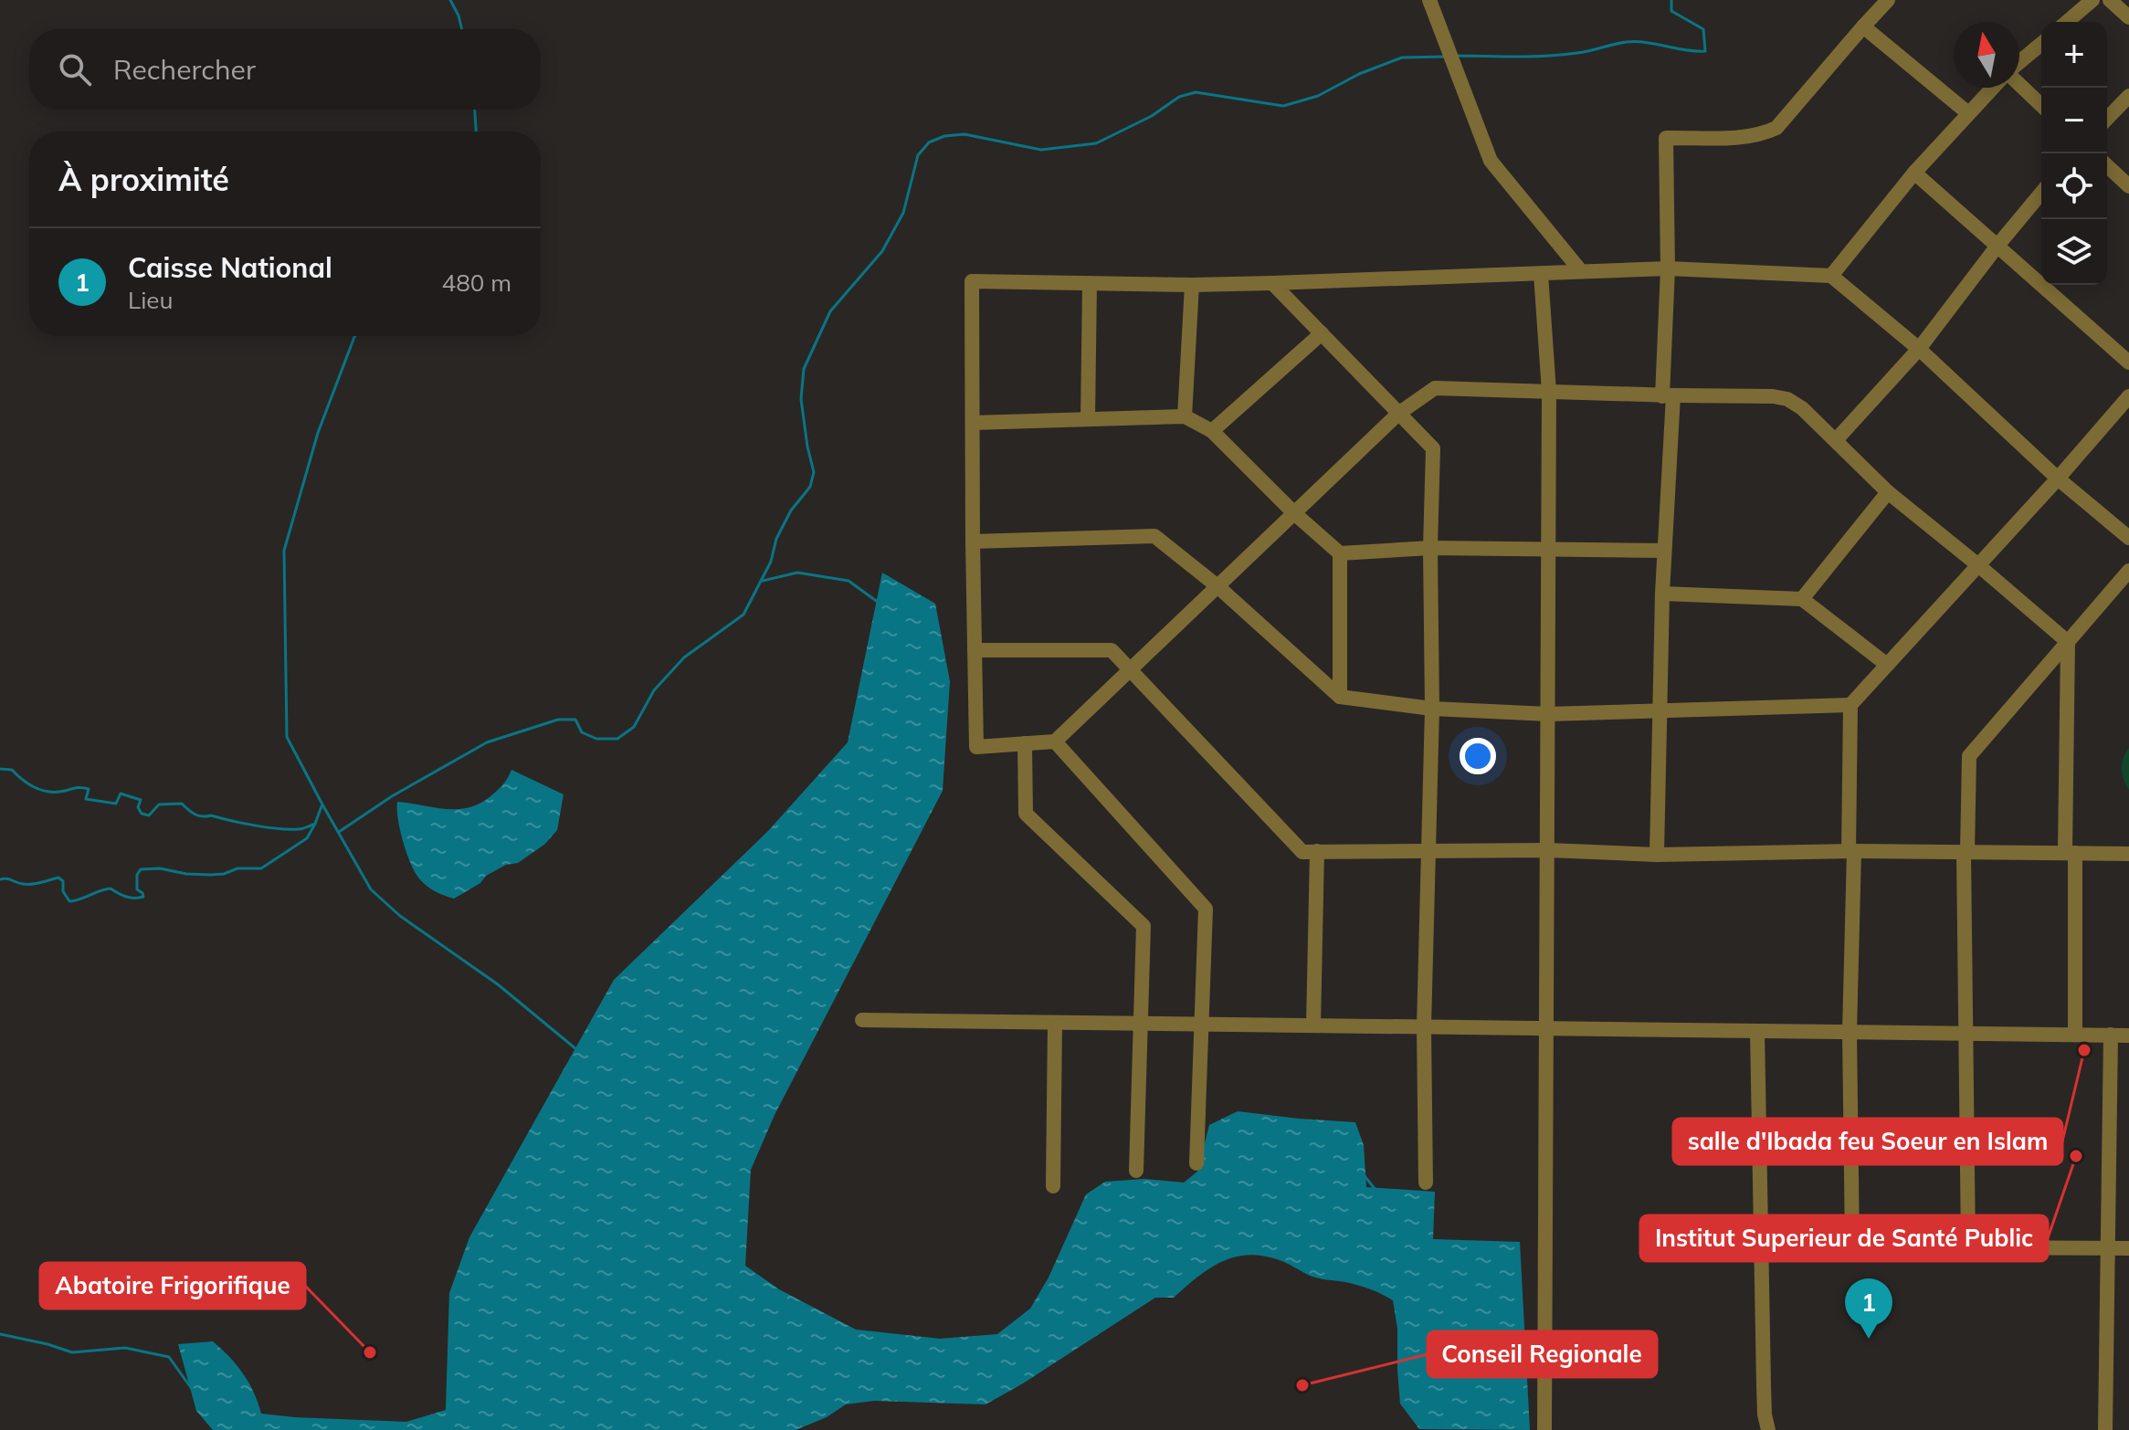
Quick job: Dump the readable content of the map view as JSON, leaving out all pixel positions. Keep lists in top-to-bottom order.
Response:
{
  "places": [
    "salle d'Ibada feu Soeur en Islam",
    "Institut Superieur de Santé Public",
    "Abatoire Frigorifique",
    "Conseil Regionale"
  ],
  "north": "top",
  "page": {
    "map_buttons": ["+", "−"],
    "search": "Rechercher",
    "heading": "À proximité",
    "list": [
      {
        "mark": "1",
        "name": "Caisse National",
        "note": "Lieu",
        "value": "480 m"
      }
    ],
    "pins": "1"
  }
}
